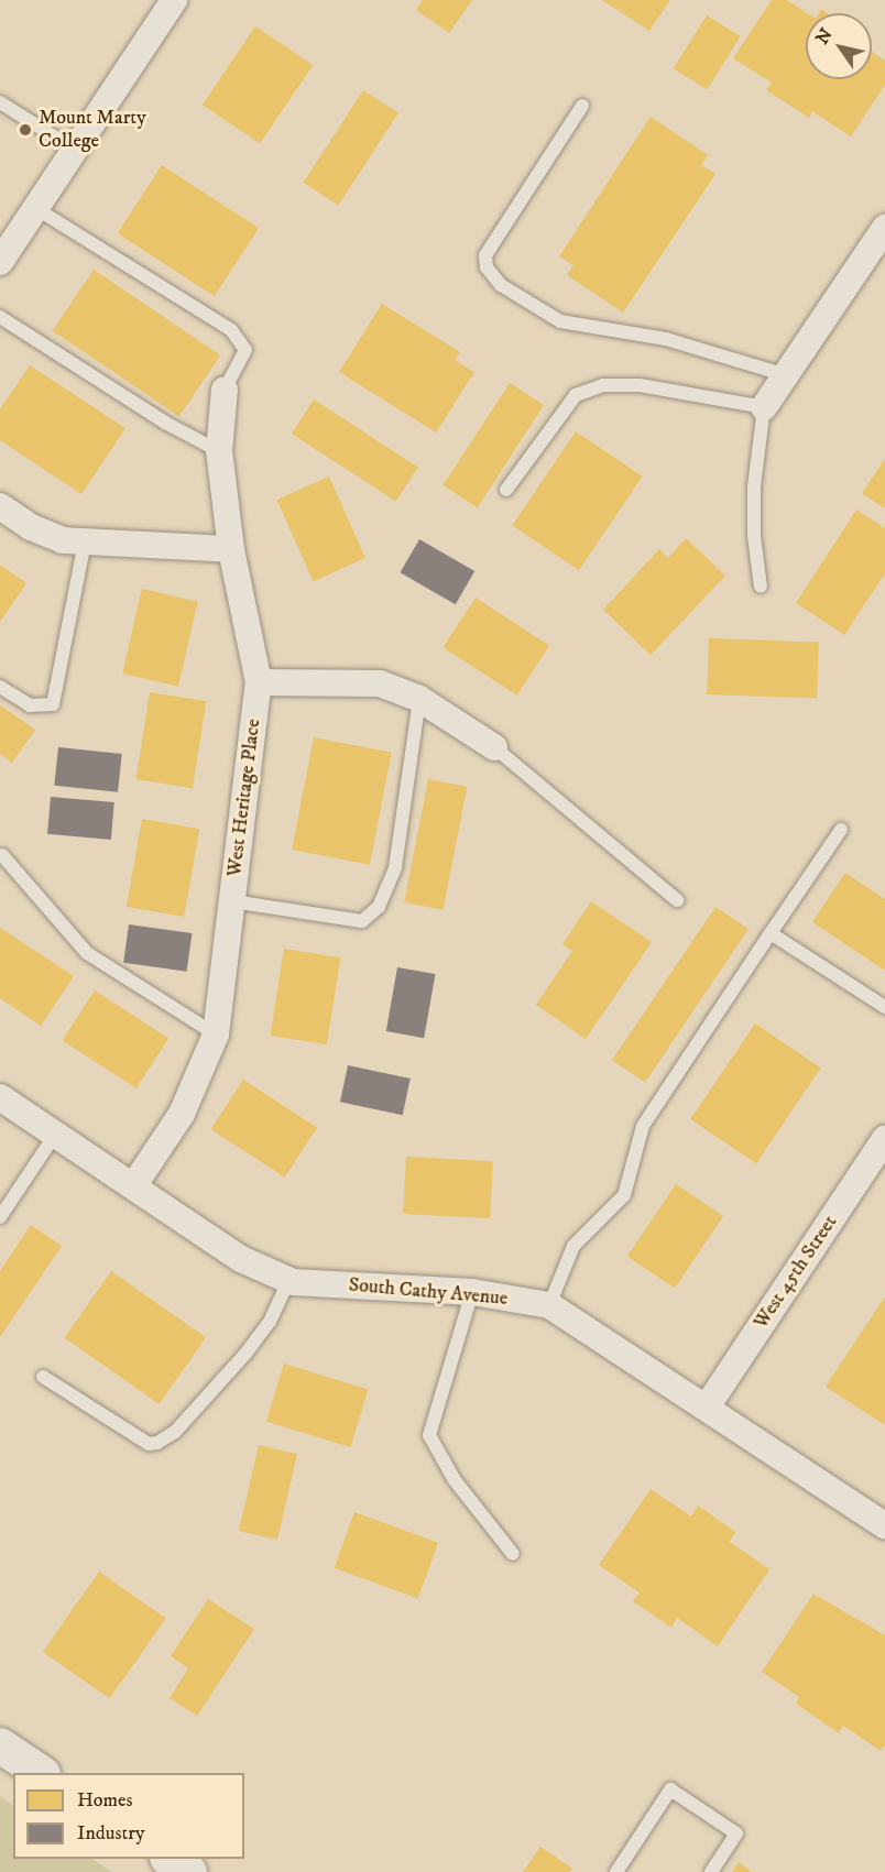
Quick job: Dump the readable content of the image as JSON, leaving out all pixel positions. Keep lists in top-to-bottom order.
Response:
{
  "streets": {
    "street": ["West Heritage Place", "West 45th Street", "South Cathy Avenue"]
  },
  "crossings": [
    ["West Heritage Place", "South Cathy Avenue"],
    ["West 45th Street", "South Cathy Avenue"]
  ],
  "places": ["Mount Marty College"],
  "legend": ["Homes", "Industry"],
  "north": "top left"
}
